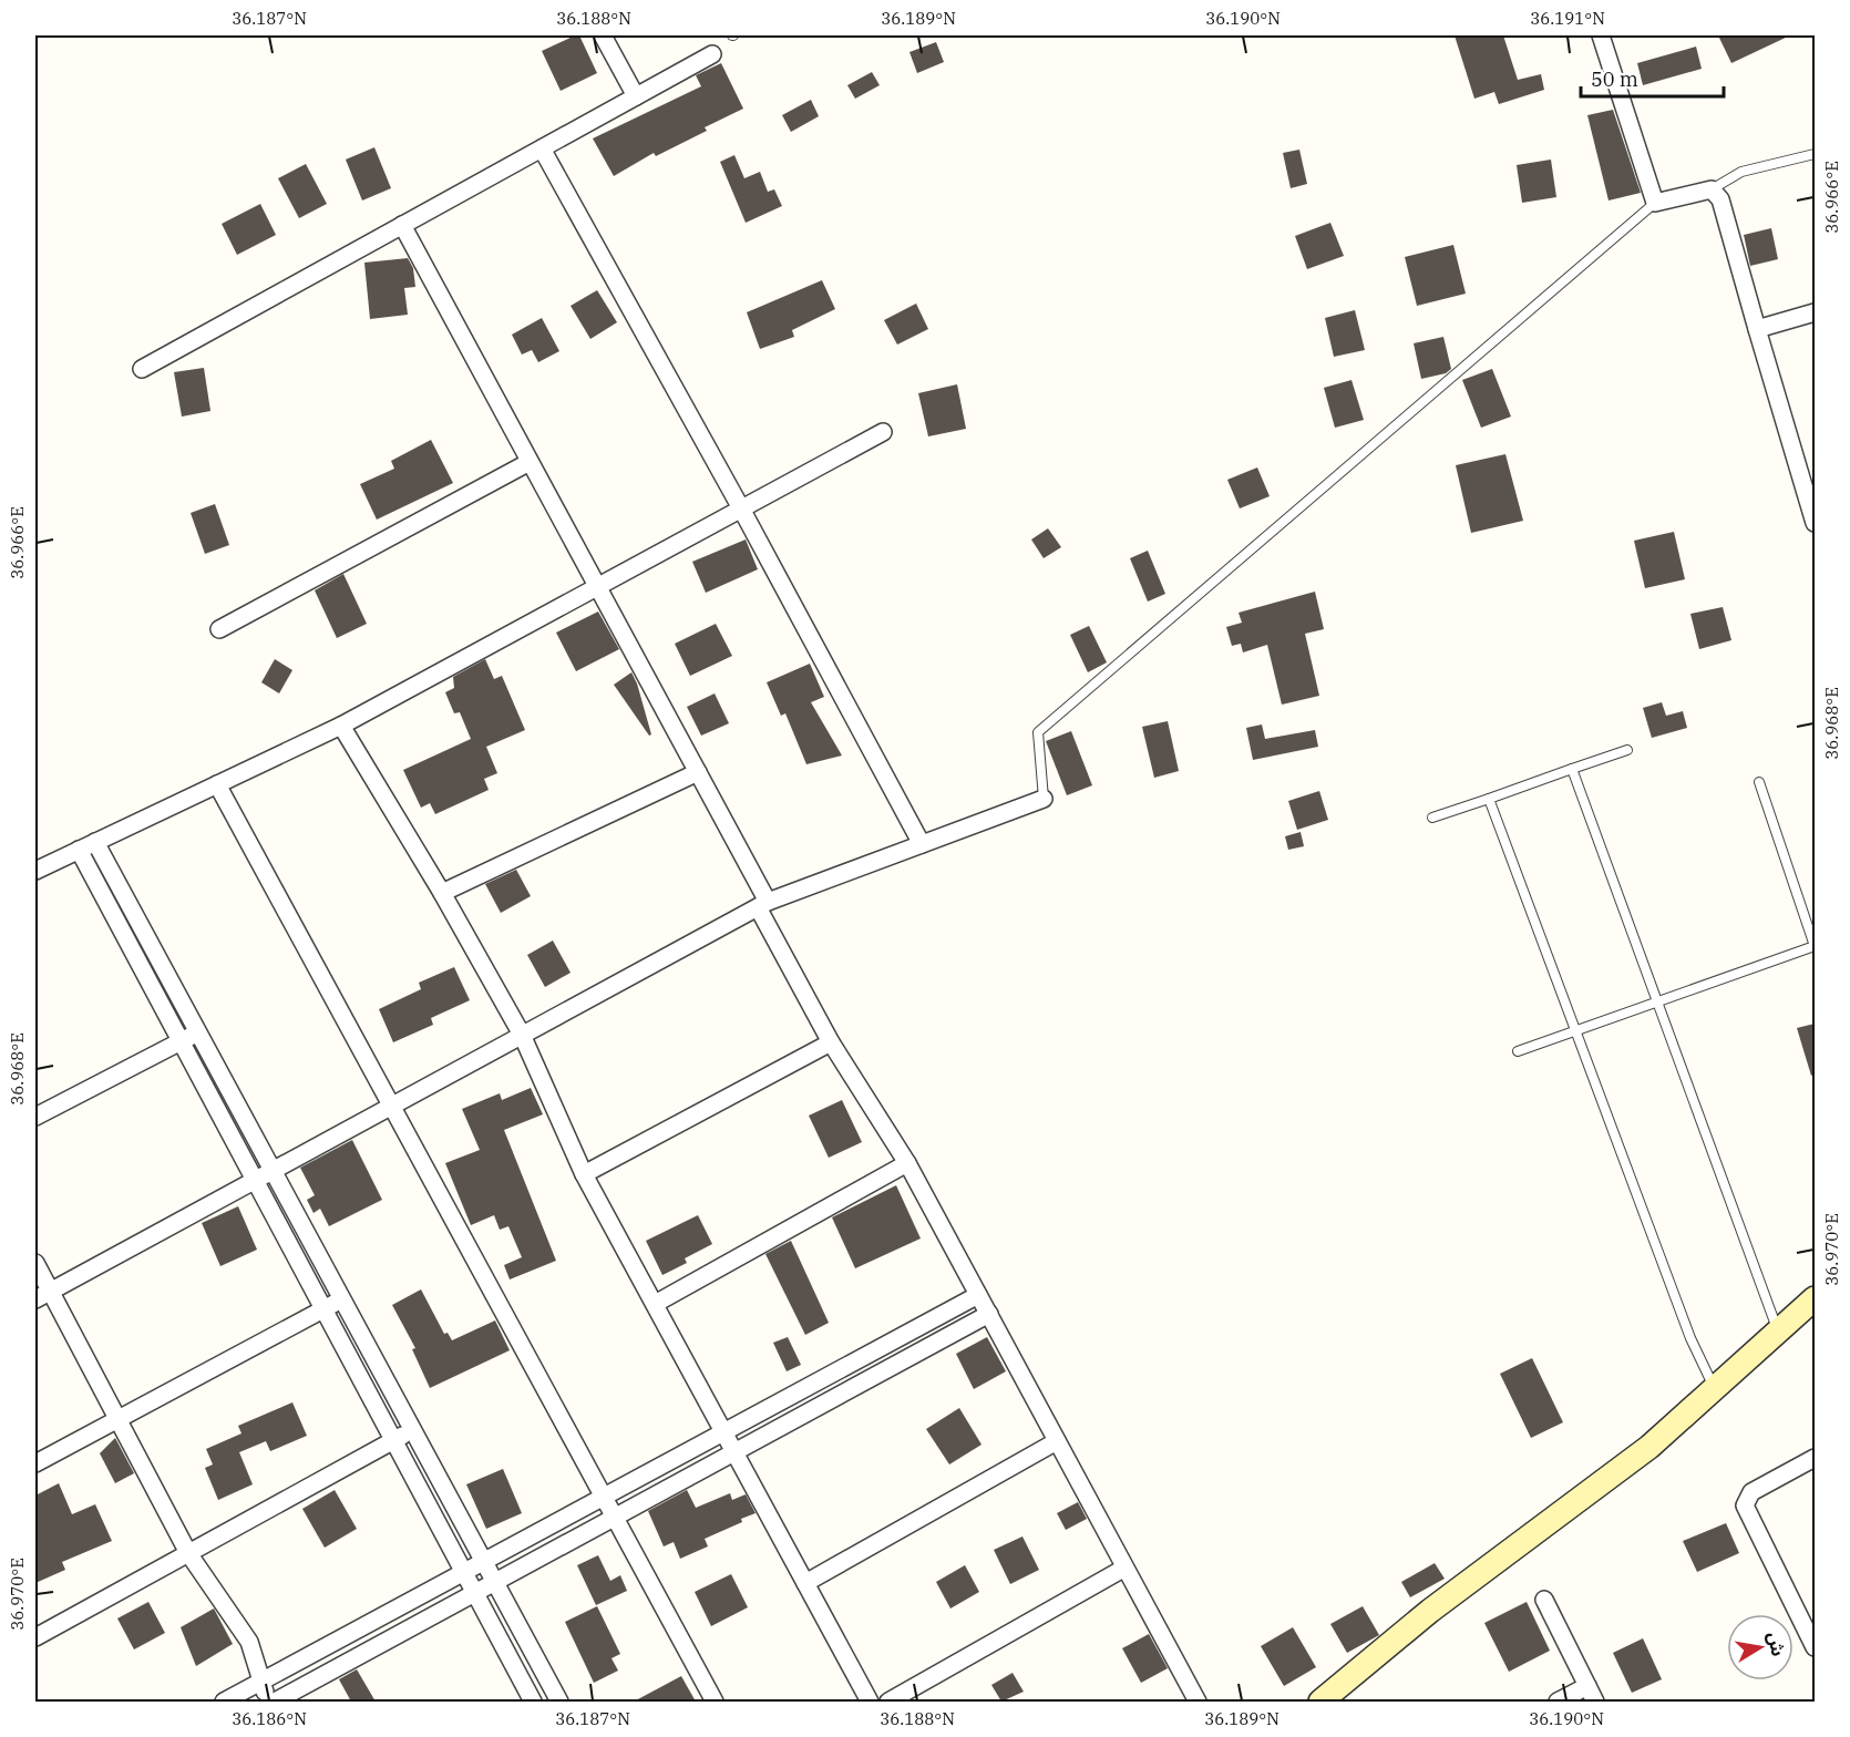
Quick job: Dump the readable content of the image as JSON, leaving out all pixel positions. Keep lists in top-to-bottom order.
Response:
{
  "scale_bar": "50 m",
  "north": "right",
  "coordinates": [
    "36.187°N",
    "36.188°N",
    "36.189°N",
    "36.190°N",
    "36.191°N",
    "36.966°E",
    "36.968°E",
    "36.970°E",
    "36.186°N"
  ]
}
